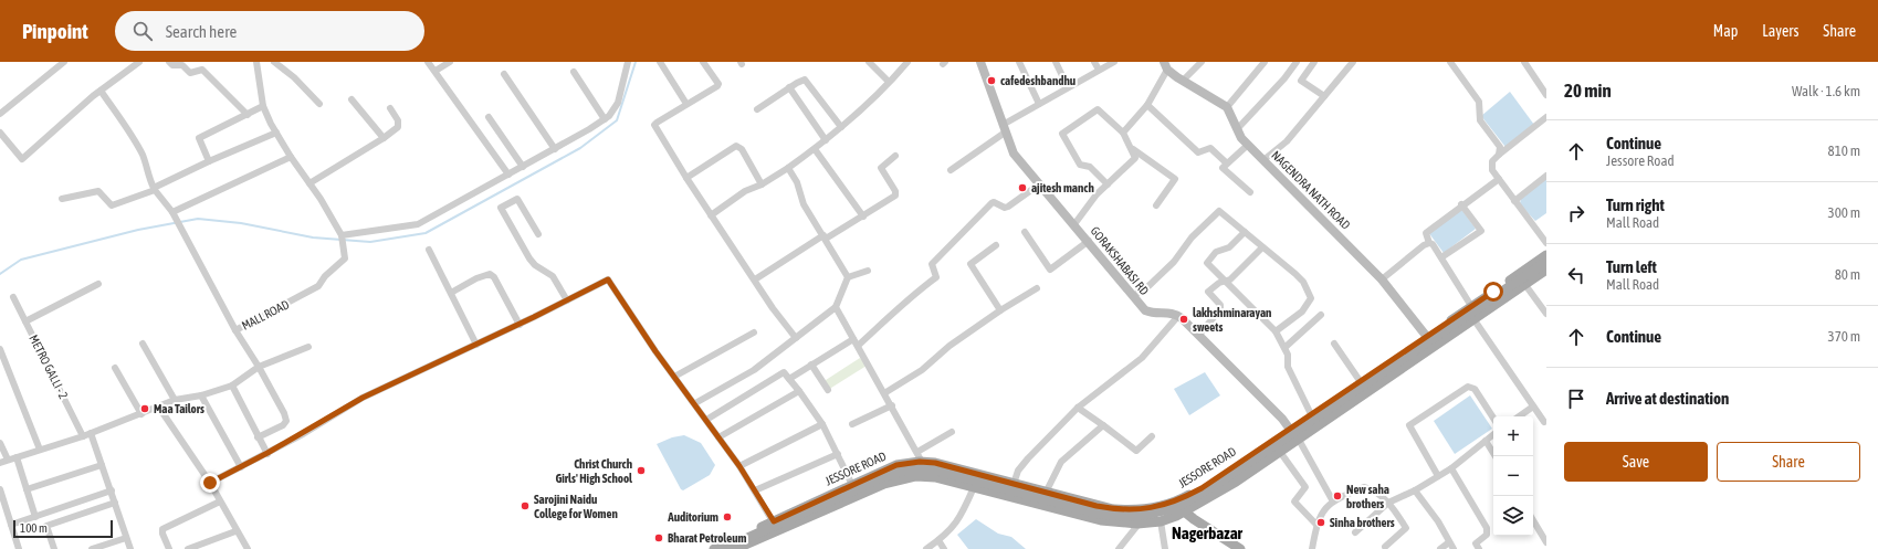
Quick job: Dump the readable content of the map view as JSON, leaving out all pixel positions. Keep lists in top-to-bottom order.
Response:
{
  "streets": {
    "main road": ["JESSORE ROAD"],
    "street": [
      "NAGENDRA NATH ROAD",
      "GORAKSHABASI RD",
      "MALL ROAD",
      "METRO GALLI - 2"
    ]
  },
  "crossings": [
    ["NAGENDRA NATH ROAD", "JESSORE ROAD"]
  ],
  "districts": ["Nagerbazar"],
  "places": [
    "cafedeshbandhu",
    "ajitesh manch",
    "lakhshminarayan sweets",
    "Maa Tailors",
    "Christ Church Girls' High School",
    "New saha brothers",
    "Sarojini Naidu College for Women",
    "Auditorium",
    "Sinha brothers",
    "Bharat Petroleum"
  ],
  "scale_bar": "100 m",
  "page": {
    "header": "Pinpoint",
    "search": "Search here",
    "nav": ["Map", "Layers", "Share"],
    "heading": ["20 min", "Walk · 1.6 km"],
    "list": [
      ["Continue", "Jessore Road", "810 m"],
      ["Turn right", "Mall Road", "300 m"],
      ["Turn left", "Mall Road", "80 m"],
      ["Continue", "370 m"],
      "Arrive at destination"
    ],
    "map_buttons": ["+", "−"],
    "buttons": ["Save", "Share"],
    "scale": "100 m"
  }
}
